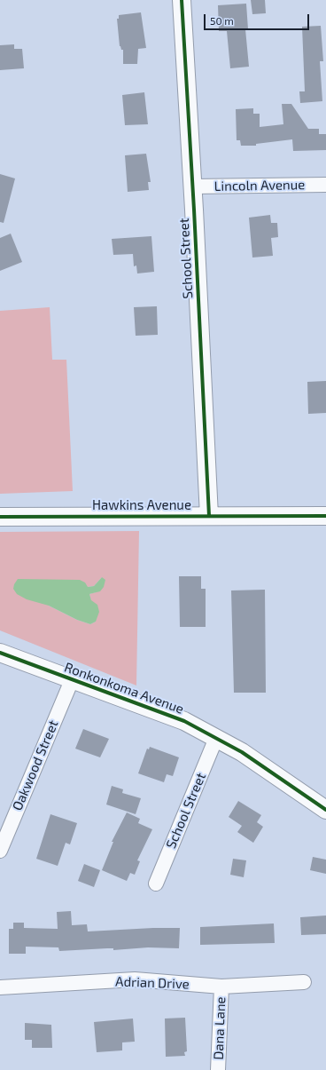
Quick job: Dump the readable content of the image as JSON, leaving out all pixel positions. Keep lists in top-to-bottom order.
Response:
{
  "streets": {
    "street": [
      "Lincoln Avenue",
      "School Street",
      "Hawkins Avenue",
      "Ronkonkoma Avenue",
      "Oakwood Street",
      "Adrian Drive",
      "Dana Lane"
    ]
  },
  "crossings": [
    ["Lincoln Avenue", "School Street"],
    ["School Street", "Hawkins Avenue"],
    ["School Street", "Ronkonkoma Avenue"],
    ["Ronkonkoma Avenue", "Oakwood Street"],
    ["Adrian Drive", "Dana Lane"]
  ],
  "scale_bar": "50 m"
}
